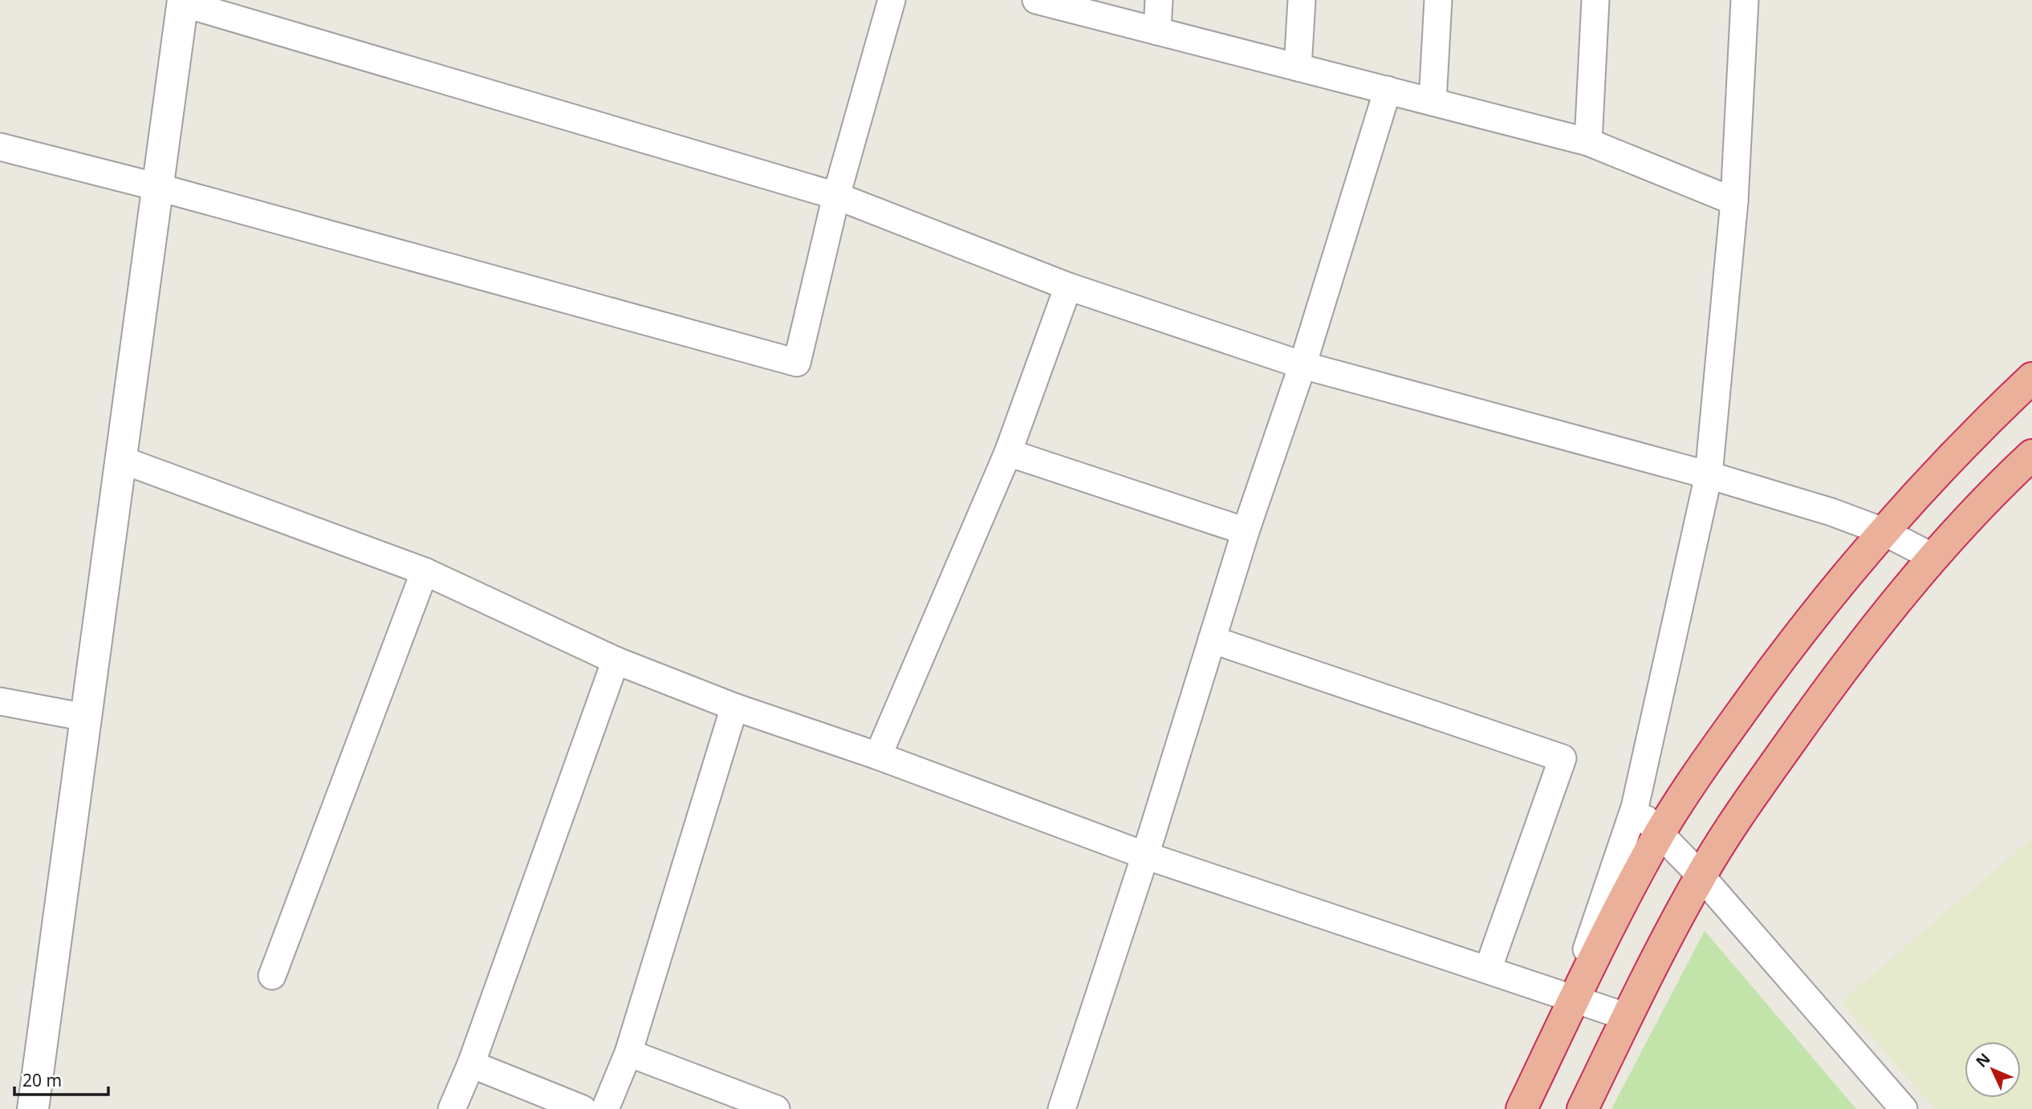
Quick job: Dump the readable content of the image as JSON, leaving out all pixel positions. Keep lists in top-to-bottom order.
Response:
{
  "scale_bar": "20 m",
  "north": "top left"
}
